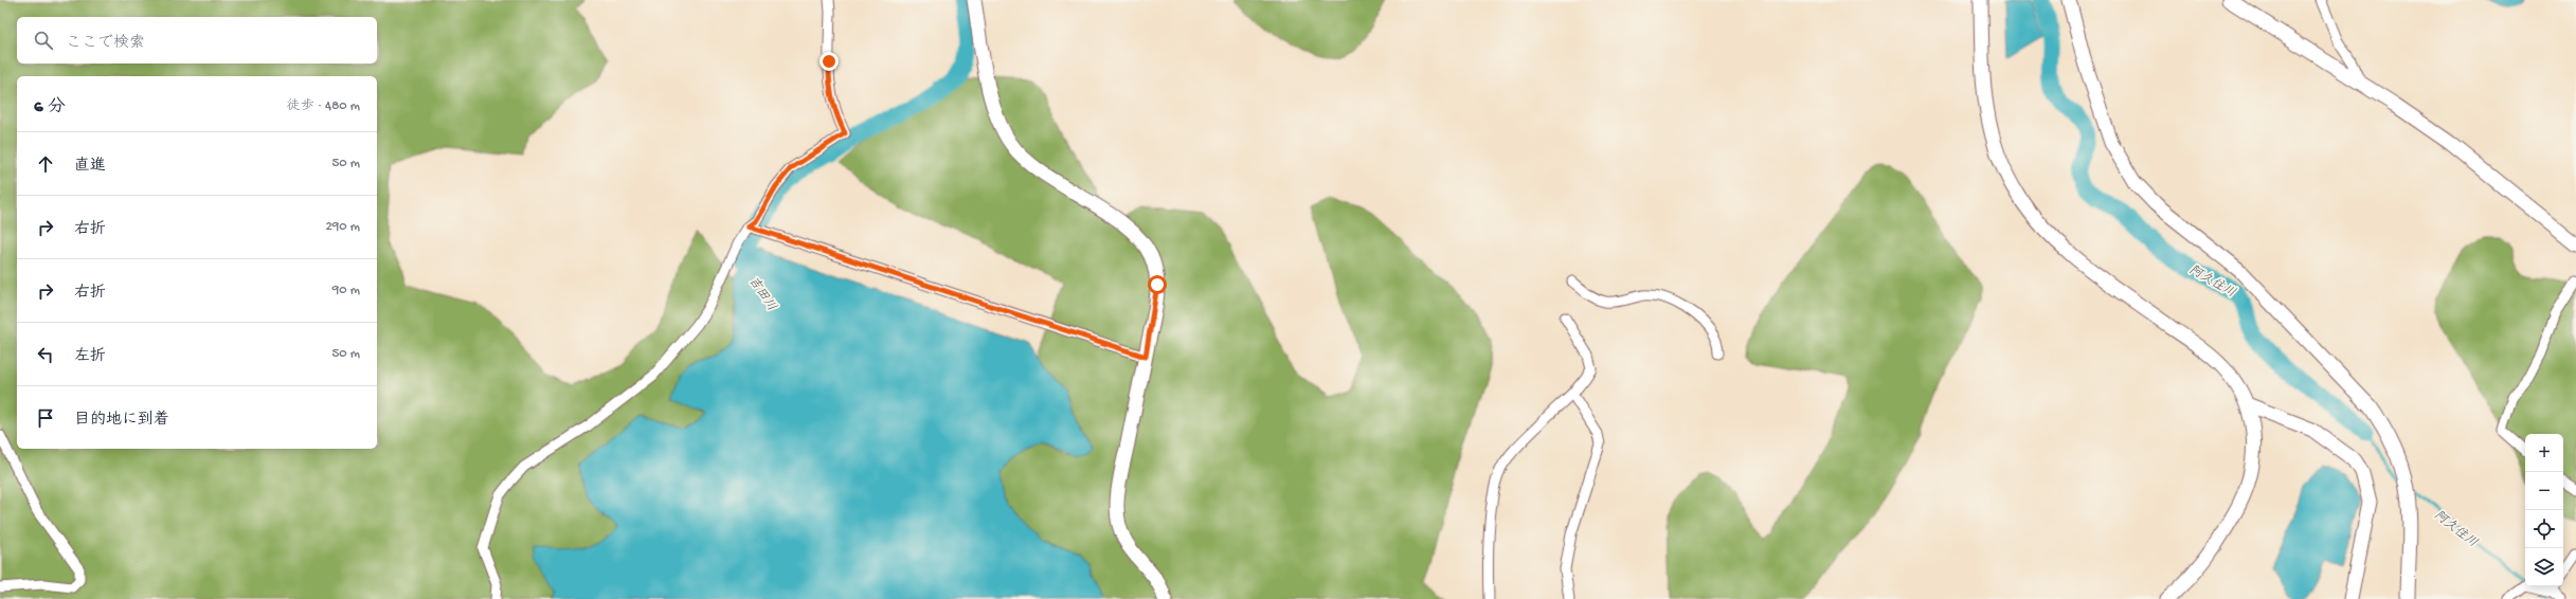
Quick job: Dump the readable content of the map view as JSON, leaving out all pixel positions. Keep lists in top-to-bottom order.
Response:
{
  "water": ["阿久住川", "吉田川"],
  "page": {
    "search": "ここで検索",
    "heading": ["6 分", "徒歩 · 480 m"],
    "list": [
      ["直進", "50 m"],
      ["右折", "290 m"],
      ["右折", "90 m"],
      ["左折", "50 m"],
      "目的地に到着"
    ],
    "map_buttons": ["+", "−"]
  }
}
